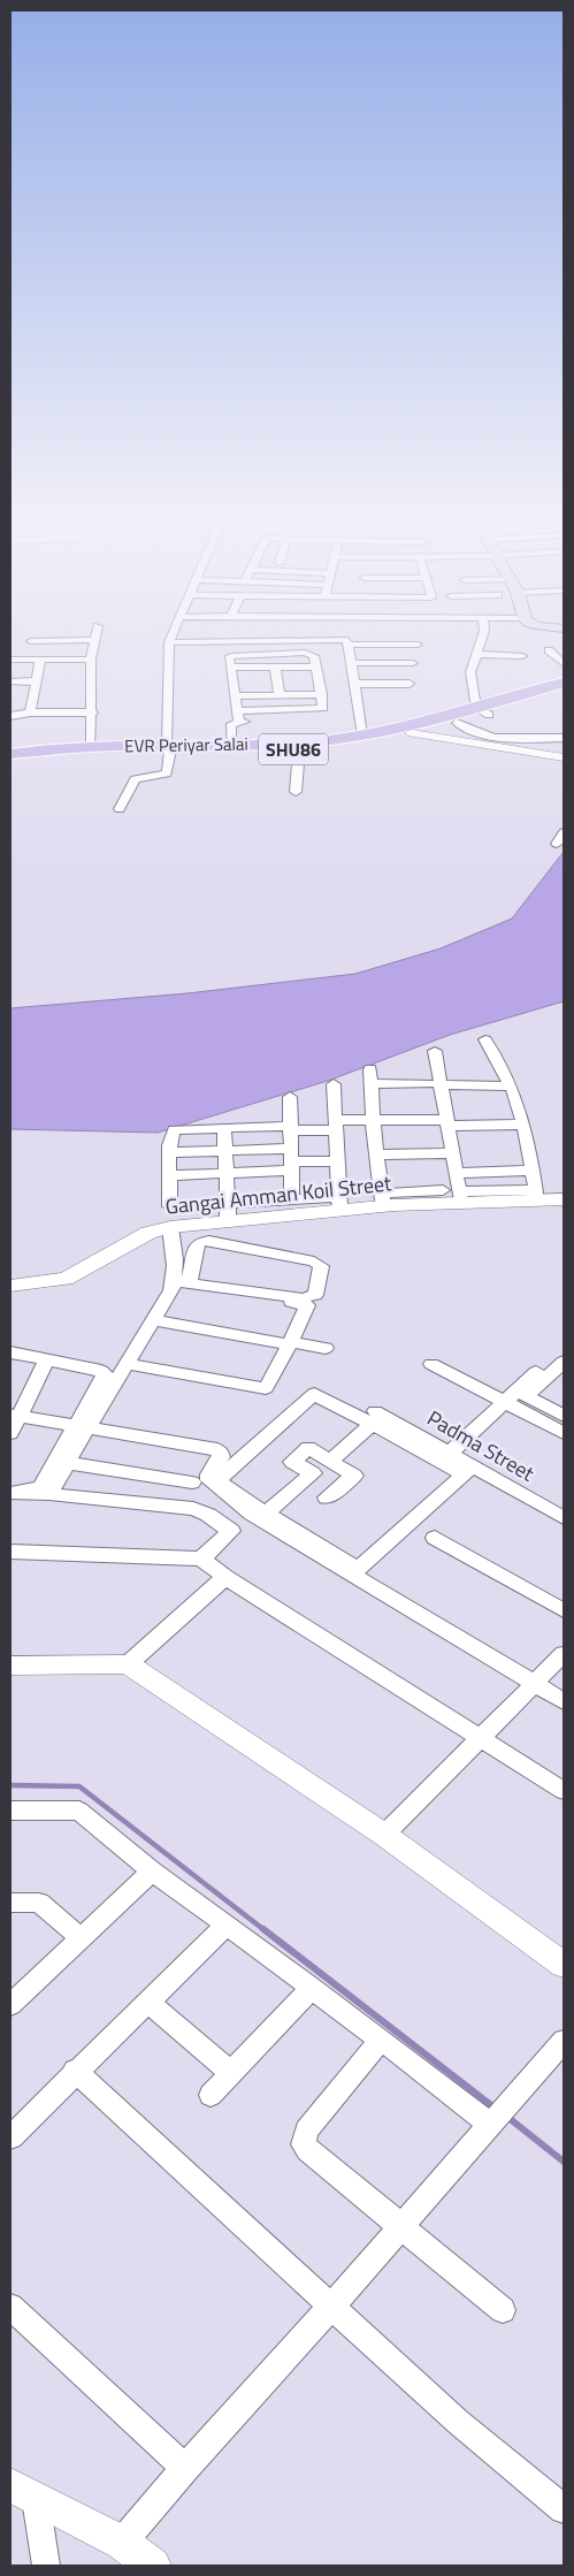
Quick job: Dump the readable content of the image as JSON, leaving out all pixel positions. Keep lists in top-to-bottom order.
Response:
{
  "streets": {
    "main road": ["EVR Periyar Salai", "SHU86"],
    "street": ["Gangai Amman Koil Street", "Padma Street"]
  }
}
